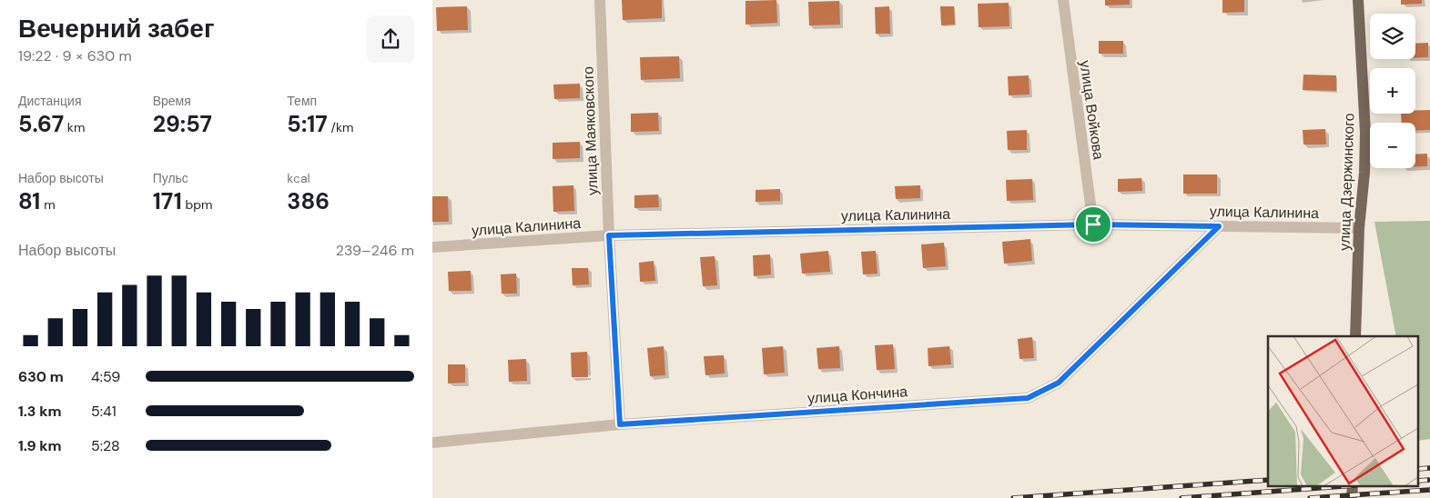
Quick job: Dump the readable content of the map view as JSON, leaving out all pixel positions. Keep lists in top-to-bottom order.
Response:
{
  "streets": {
    "main road": ["улица Дзержинского"],
    "street": [
      "улица Войкова",
      "улица Маяковского",
      "улица Калинина",
      "улица Кончина"
    ]
  },
  "crossings": [
    ["улица Войкова", "улица Калинина"],
    ["улица Маяковского", "улица Калинина"],
    ["улица Маяковского", "улица Кончина"],
    ["улица Дзержинского", "улица Калинина"],
    ["улица Калинина", "улица Кончина"]
  ],
  "page": {
    "heading": ["Вечерний забег", "19:22 · 9 × 630 m"],
    "map_buttons": ["+", "−"],
    "stats": [
      ["Дистанция", "5.67 km"],
      ["Время", "29:57"],
      ["Темп", "5:17 /km"],
      ["Набор высоты", "81 m"],
      ["Пульс", "171 bpm"],
      ["kcal", "386"]
    ],
    "chart": ["Набор высоты", "239–246 m"],
    "list": [
      {
        "name": "630 m",
        "note": "4:59"
      },
      {
        "name": "1.3 km",
        "note": "5:41"
      },
      {
        "name": "1.9 km",
        "note": "5:28"
      }
    ]
  }
}
